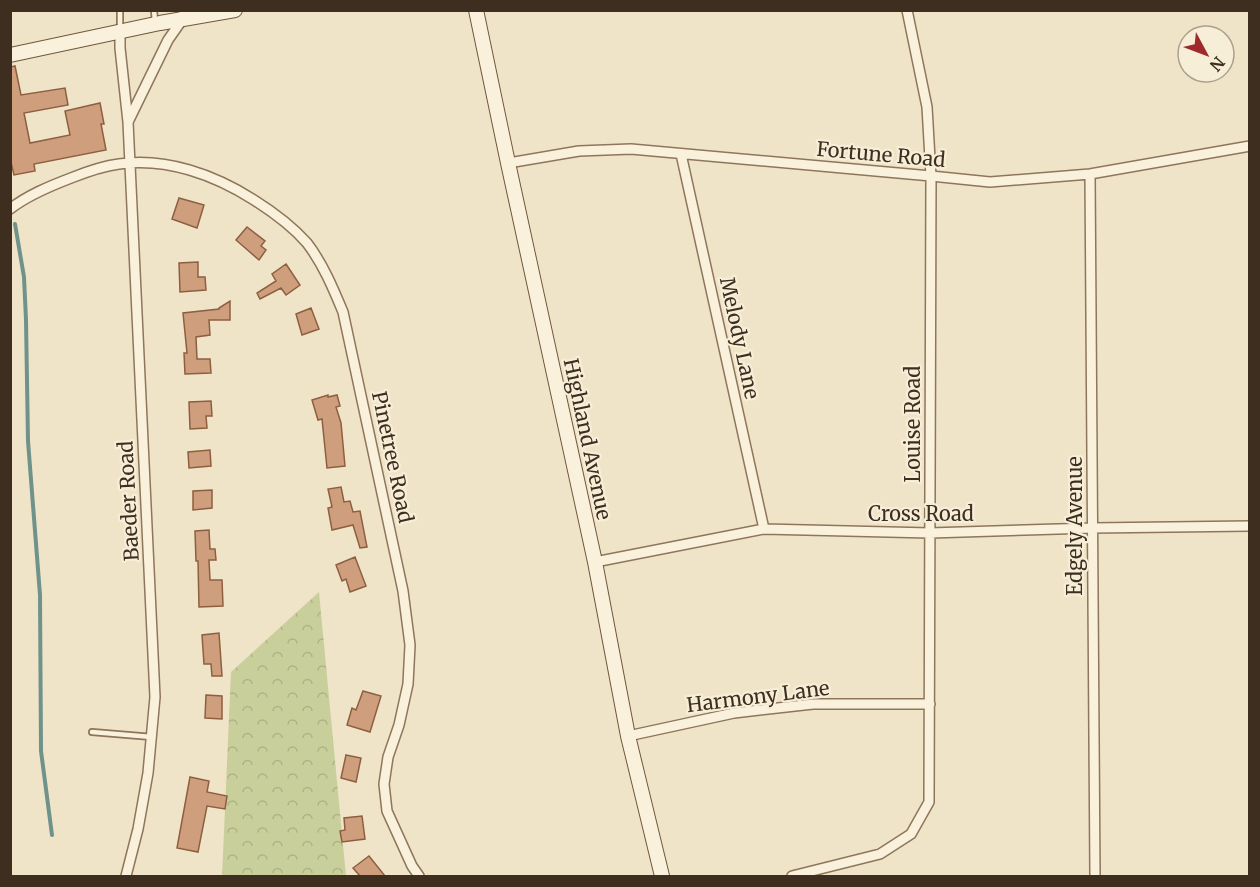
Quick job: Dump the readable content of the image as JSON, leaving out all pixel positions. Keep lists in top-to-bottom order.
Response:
{
  "streets": {
    "street": [
      "Fortune Road",
      "Melody Lane",
      "Louise Road",
      "Highland Avenue",
      "Pinetree Road",
      "Baeder Road",
      "Cross Road",
      "Edgely Avenue",
      "Harmony Lane"
    ]
  },
  "crossings": [
    ["Fortune Road", "Melody Lane"],
    ["Fortune Road", "Louise Road"],
    ["Fortune Road", "Highland Avenue"],
    ["Fortune Road", "Edgely Avenue"],
    ["Melody Lane", "Cross Road"],
    ["Louise Road", "Cross Road"],
    ["Louise Road", "Harmony Lane"],
    ["Highland Avenue", "Cross Road"],
    ["Highland Avenue", "Harmony Lane"],
    ["Pinetree Road", "Baeder Road"],
    ["Cross Road", "Edgely Avenue"]
  ],
  "north": "bottom right"
}
